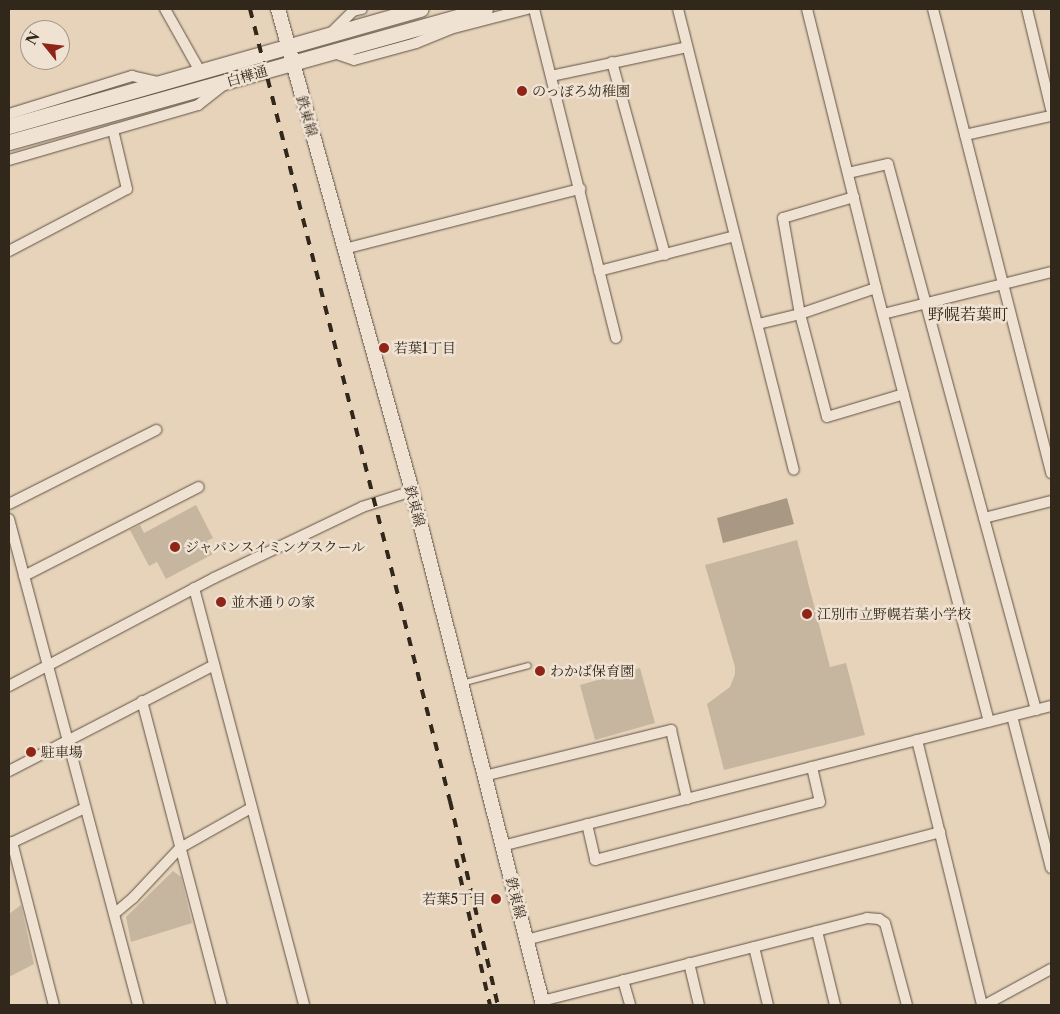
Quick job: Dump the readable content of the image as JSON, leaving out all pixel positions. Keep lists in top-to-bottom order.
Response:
{
  "streets": {
    "main road": ["白樺通"],
    "street": ["鉄東線"]
  },
  "crossings": [
    ["白樺通", "鉄東線"]
  ],
  "districts": ["野幌若葉町"],
  "places": [
    "のっぽろ幼稚園",
    "若葉1丁目",
    "ジャパンスイミングスクール",
    "並木通りの家",
    "江別市立野幌若葉小学校",
    "わかば保育園",
    "駐車場",
    "若葉5丁目"
  ],
  "north": "top left"
}
